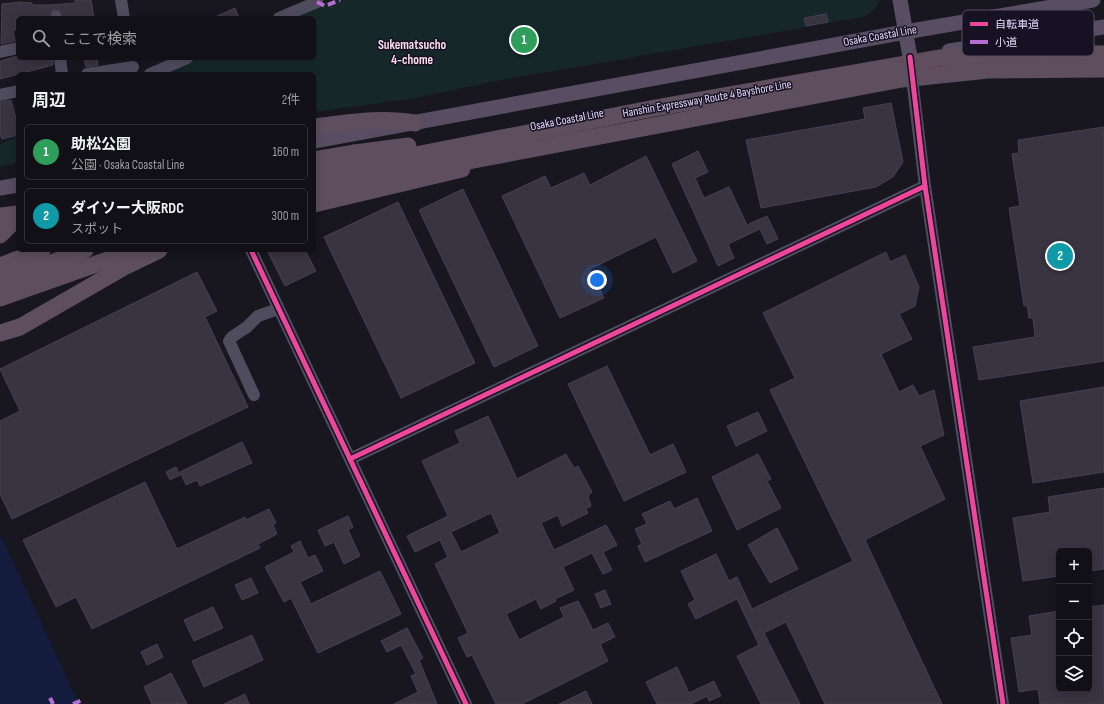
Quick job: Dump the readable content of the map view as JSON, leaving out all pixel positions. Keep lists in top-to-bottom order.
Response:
{
  "streets": {
    "highway": ["Hanshin Expressway Route 4 Bayshore Line"],
    "main road": ["Osaka Coastal Line"]
  },
  "districts": ["Sukematsucho 4-chome"],
  "legend": ["自転車道", "小道"],
  "page": {
    "search": "ここで検索",
    "pins": ["1", "2"],
    "heading": ["周辺", "2件"],
    "list": [
      {
        "mark": "1",
        "name": "助松公園",
        "note": "公園 · Osaka Coastal Line",
        "value": "160 m"
      },
      {
        "mark": "2",
        "name": "ダイソー大阪RDC",
        "note": "スポット",
        "value": "300 m"
      }
    ],
    "map_buttons": ["+", "−"]
  }
}
